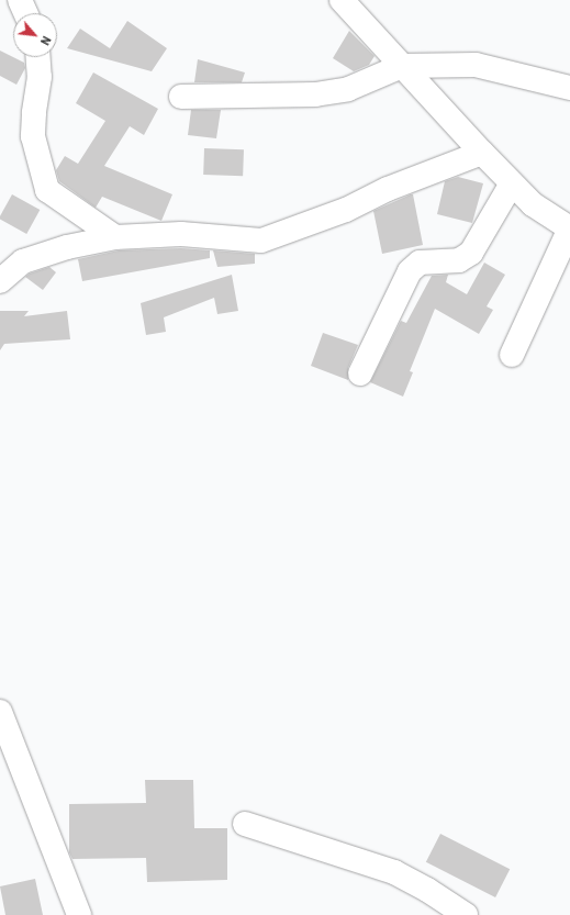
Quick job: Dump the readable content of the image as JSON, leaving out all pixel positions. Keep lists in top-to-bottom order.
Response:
{
  "north": "bottom right"
}
